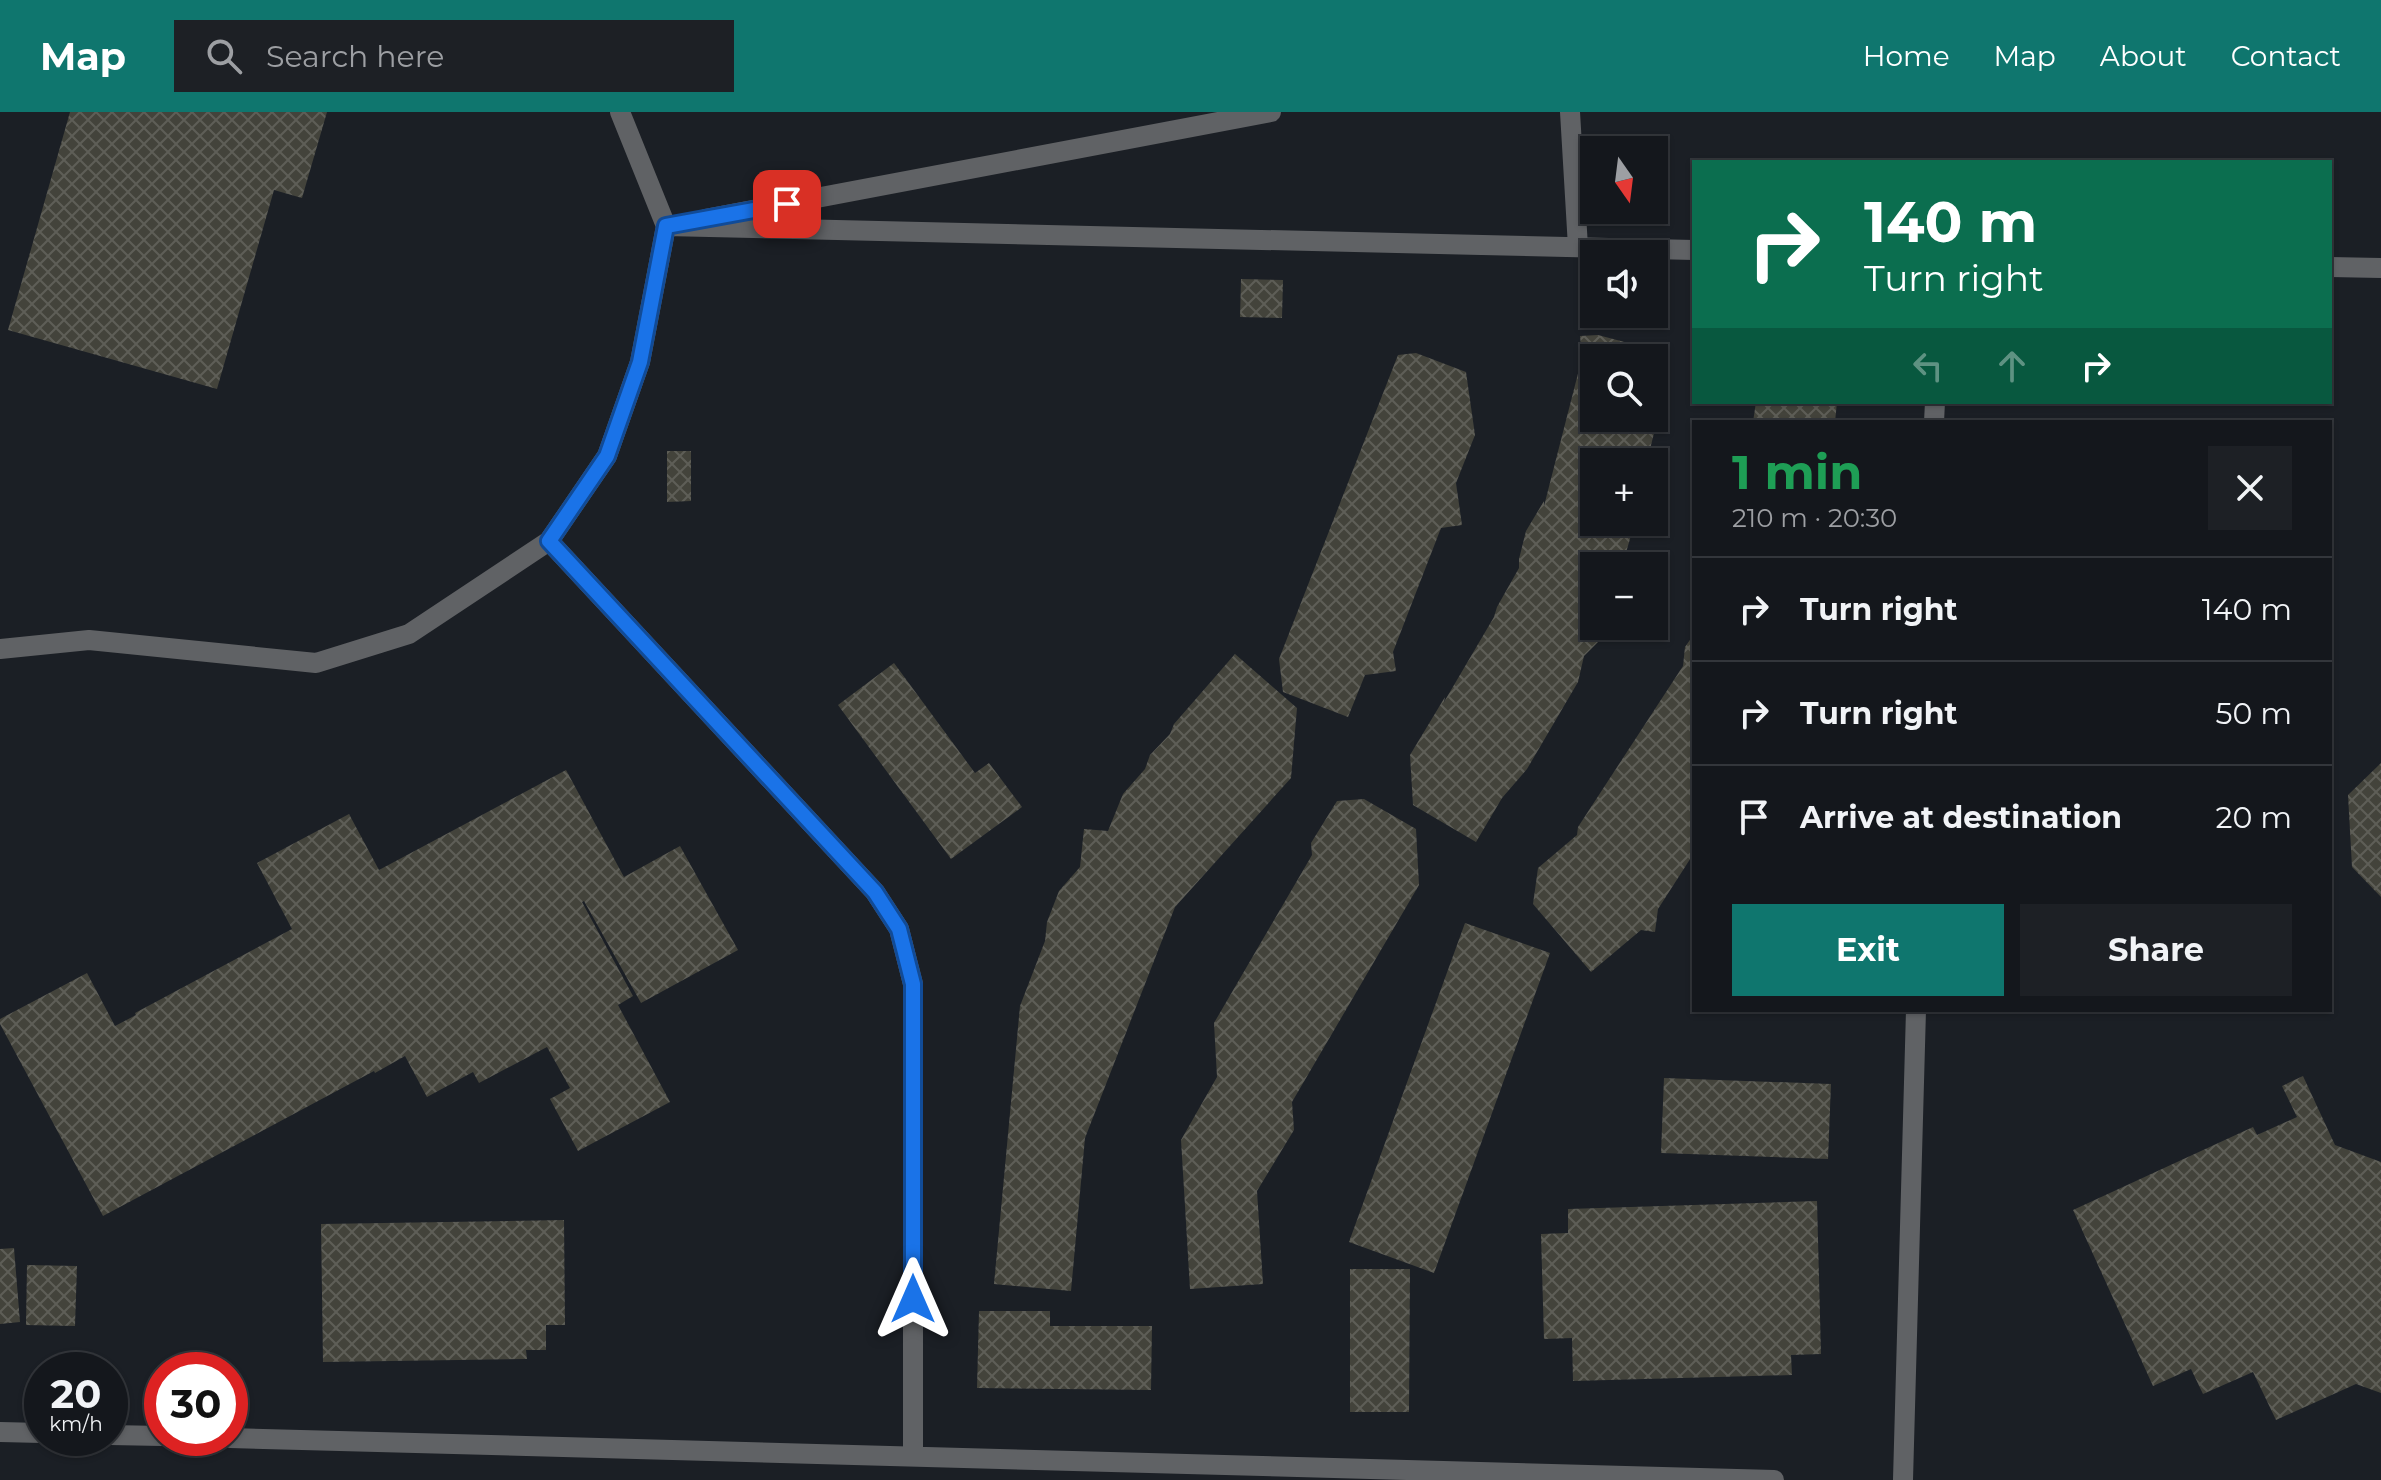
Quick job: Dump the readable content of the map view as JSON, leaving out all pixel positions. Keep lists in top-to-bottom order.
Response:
{
  "north": "bottom",
  "page": {
    "header": "Map",
    "search": "Search here",
    "nav": [
      "Home",
      "Map",
      "About",
      "Contact"
    ],
    "map_buttons": ["+", "−"],
    "turn": ["140 m", "Turn right"],
    "heading": ["1 min", "210 m · 20:30"],
    "list": [
      {
        "name": "Turn right",
        "value": "140 m"
      },
      {
        "name": "Turn right",
        "value": "50 m"
      },
      {
        "name": "Arrive at destination",
        "value": "20 m"
      }
    ],
    "buttons": ["Exit", "Share"],
    "speed": "20 km/h",
    "limit": "30"
  }
}
